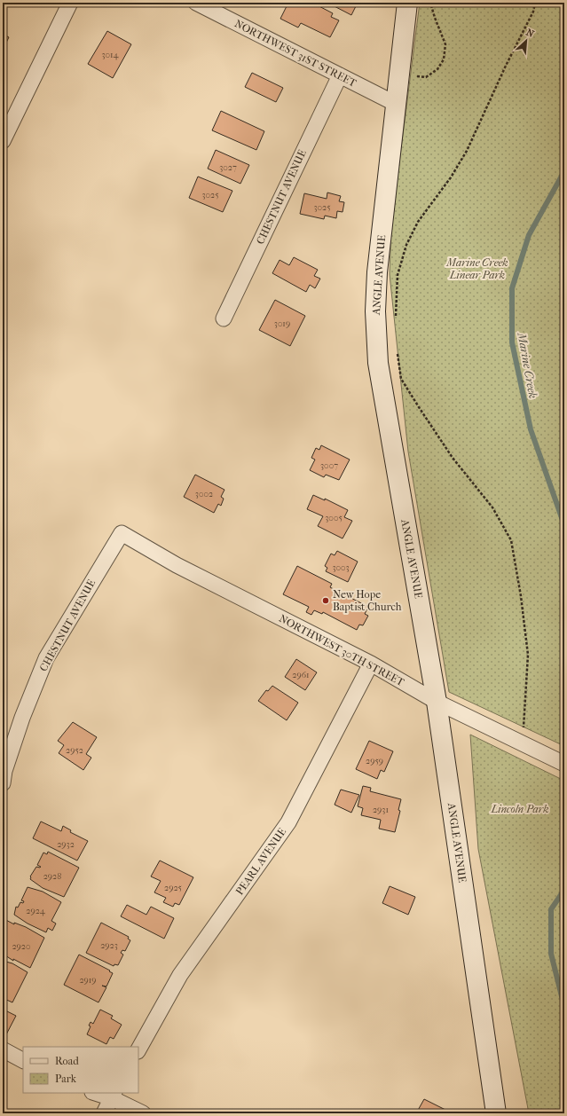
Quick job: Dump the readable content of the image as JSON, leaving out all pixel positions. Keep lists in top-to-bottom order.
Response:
{
  "streets": {
    "main road": ["ANGLE AVENUE"],
    "street": [
      "NORTHWEST 31ST STREET",
      "CHESTNUT AVENUE",
      "NORTHWEST 30TH STREET",
      "PEARL AVENUE"
    ]
  },
  "crossings": [
    ["NORTHWEST 31ST STREET", "CHESTNUT AVENUE"],
    ["NORTHWEST 31ST STREET", "ANGLE AVENUE"],
    ["CHESTNUT AVENUE", "NORTHWEST 30TH STREET"],
    ["ANGLE AVENUE", "NORTHWEST 30TH STREET"],
    ["NORTHWEST 30TH STREET", "PEARL AVENUE"]
  ],
  "water": ["Marine Creek"],
  "parks": ["Marine Creek Linear Park", "Lincoln Park"],
  "places": ["New Hope Baptist Church"],
  "house_numbers": [
    "3014",
    "3027",
    "3025",
    "3025",
    "3019",
    "3007",
    "3002",
    "3005",
    "3003",
    "2961",
    "2952",
    "2959",
    "2931",
    "2932",
    "2928",
    "2925",
    "2924",
    "2923",
    "2920",
    "2919"
  ],
  "legend": ["Road", "Park"],
  "north": "top right"
}
